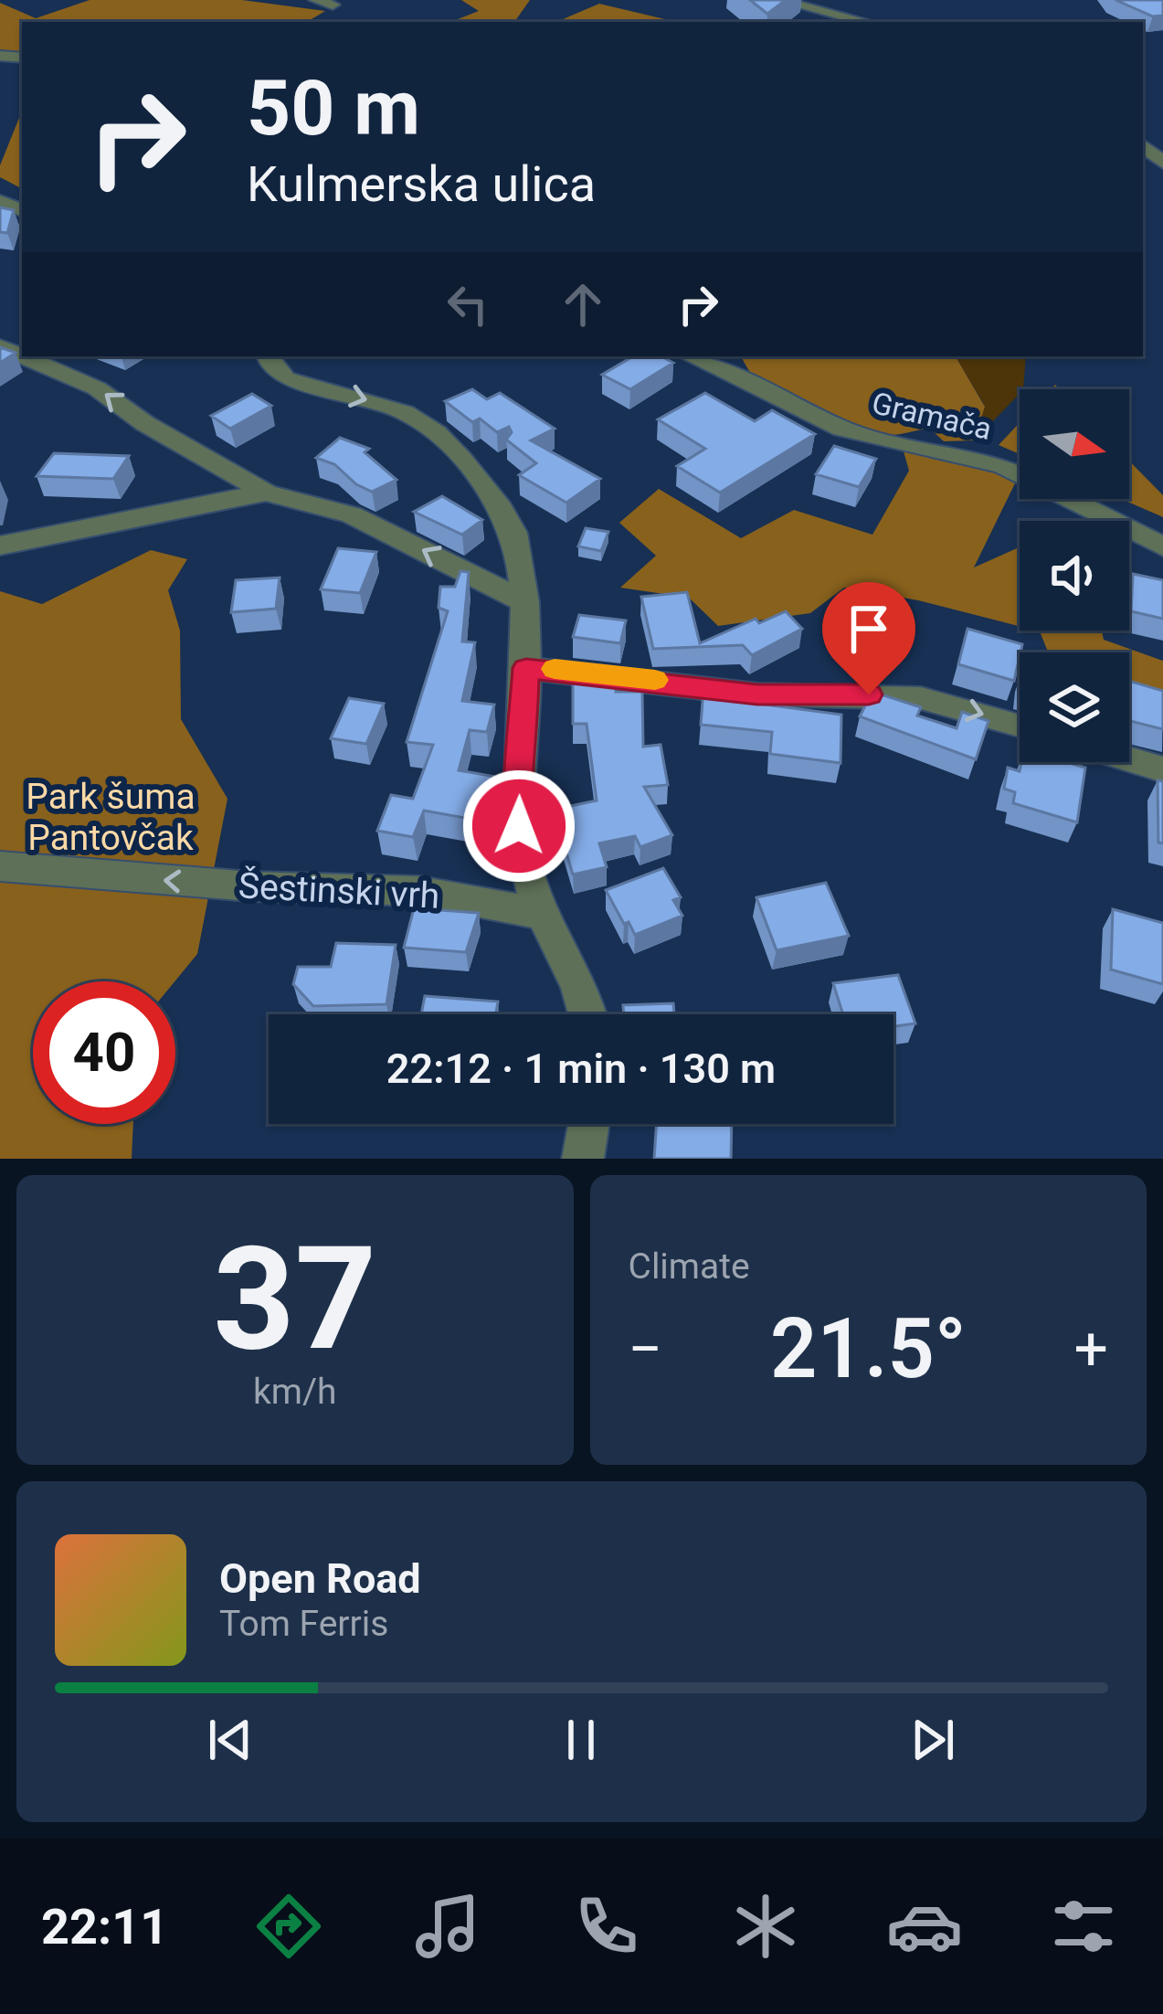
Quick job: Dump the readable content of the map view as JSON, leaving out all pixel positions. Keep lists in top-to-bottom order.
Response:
{
  "streets": {
    "street": ["Gramača", "Šestinski vrh"]
  },
  "one_way": ["Šestinski vrh"],
  "parks": ["Park šuma Pantovčak"],
  "north": "right",
  "page": {
    "turn": ["50 m", "Kulmerska ulica"],
    "limit": "40",
    "trip": "22:12 · 1 min · 130 m",
    "tile": [
      ["37", "km/h"],
      "Climate"
    ],
    "heat": ["−", "21.5°", "+"],
    "song": ["Open Road", "Tom Ferris"],
    "tabs": "22:11"
  }
}
